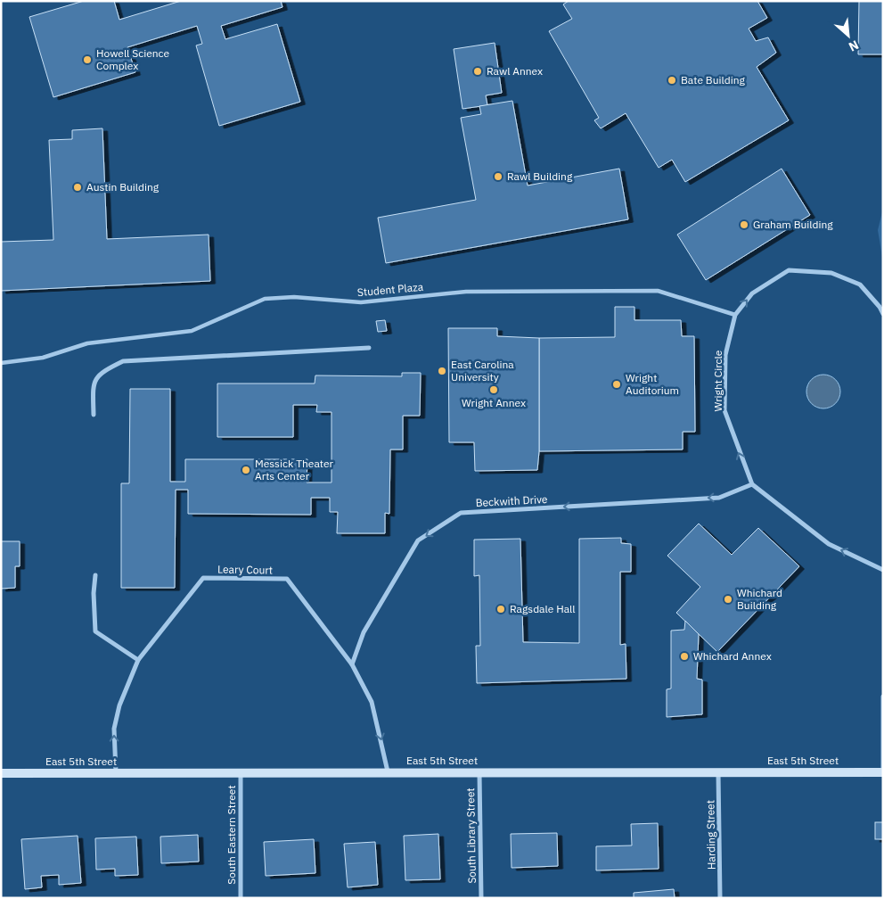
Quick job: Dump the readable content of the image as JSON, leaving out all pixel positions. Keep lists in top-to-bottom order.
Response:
{
  "streets": {
    "main road": ["East 5th Street"],
    "street": [
      "Student Plaza",
      "Wright Circle",
      "Beckwith Drive",
      "Leary Court",
      "South Eastern Street",
      "Harding Street",
      "South Library Street"
    ]
  },
  "crossings": [
    ["Student Plaza", "Wright Circle"],
    ["Wright Circle", "Beckwith Drive"],
    ["Beckwith Drive", "Leary Court"],
    ["Leary Court", "East 5th Street"],
    ["East 5th Street", "South Eastern Street"],
    ["East 5th Street", "Harding Street"],
    ["East 5th Street", "South Library Street"]
  ],
  "one_way": ["Beckwith Drive"],
  "places": [
    "Howell Science Complex",
    "Rawl Annex",
    "Bate Building",
    "Rawl Building",
    "Austin Building",
    "Graham Building",
    "East Carolina University",
    "Wright Auditorium",
    "Wright Annex",
    "Messick Theater Arts Center",
    "Whichard Building",
    "Ragsdale Hall",
    "Whichard Annex"
  ],
  "north": "bottom right"
}
